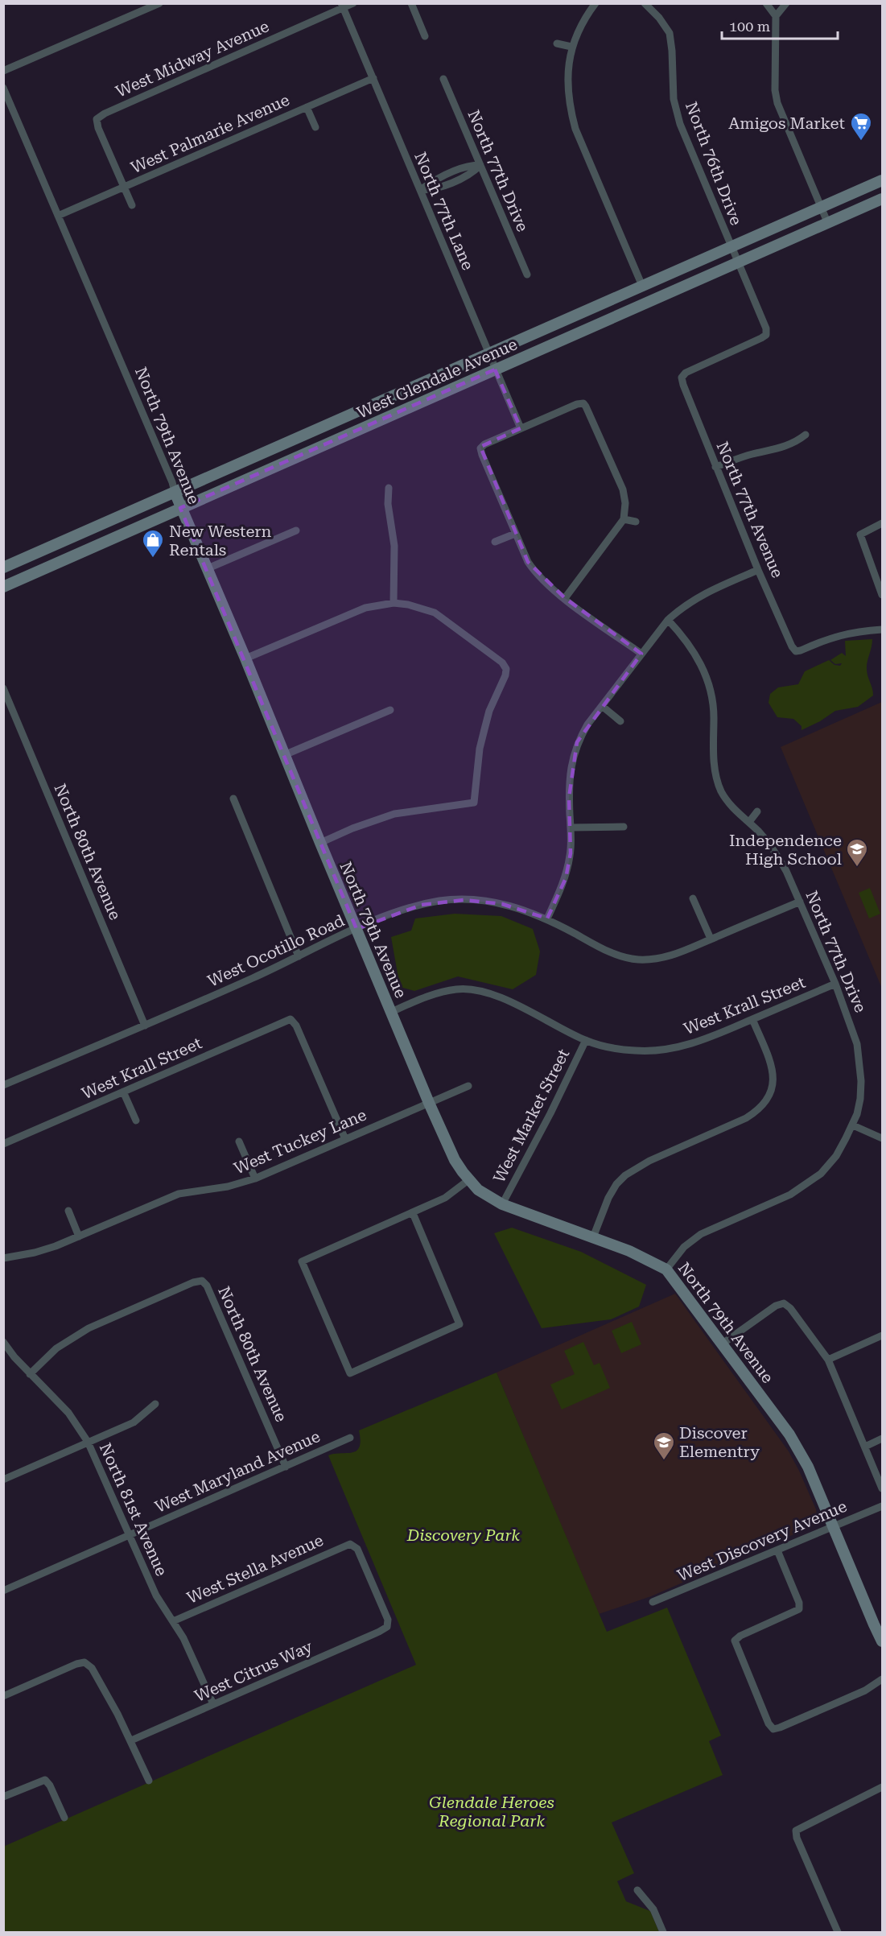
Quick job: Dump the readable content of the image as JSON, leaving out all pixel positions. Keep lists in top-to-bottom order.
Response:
{
  "streets": {
    "main road": ["West Glendale Avenue", "North 79th Avenue"],
    "street": [
      "West Midway Avenue",
      "West Palmarie Avenue",
      "North 76th Drive",
      "North 77th Drive",
      "North 77th Lane",
      "North 77th Avenue",
      "North 80th Avenue",
      "West Ocotillo Road",
      "West Krall Street",
      "West Market Street",
      "West Tuckey Lane",
      "West Maryland Avenue",
      "North 81st Avenue",
      "West Discovery Avenue",
      "West Stella Avenue",
      "West Citrus Way"
    ]
  },
  "crossings": [
    ["West Midway Avenue", "West Palmarie Avenue"],
    ["West Midway Avenue", "North 77th Lane"],
    ["West Palmarie Avenue", "North 77th Lane"],
    ["West Palmarie Avenue", "North 79th Avenue"],
    ["North 76th Drive", "West Glendale Avenue"],
    ["North 76th Drive", "North 77th Avenue"],
    ["North 77th Drive", "North 79th Avenue"],
    ["North 77th Drive", "West Krall Street"],
    ["North 77th Lane", "West Glendale Avenue"],
    ["West Glendale Avenue", "North 79th Avenue"],
    ["North 79th Avenue", "West Ocotillo Road"],
    ["North 79th Avenue", "West Krall Street"],
    ["North 79th Avenue", "West Market Street"],
    ["North 79th Avenue", "West Tuckey Lane"],
    ["North 79th Avenue", "West Discovery Avenue"],
    ["North 80th Avenue", "West Ocotillo Road"],
    ["North 80th Avenue", "West Maryland Avenue"],
    ["North 80th Avenue", "North 81st Avenue"],
    ["West Krall Street", "West Market Street"],
    ["West Krall Street", "West Tuckey Lane"],
    ["West Maryland Avenue", "North 81st Avenue"],
    ["North 81st Avenue", "West Stella Avenue"],
    ["North 81st Avenue", "West Citrus Way"],
    ["West Stella Avenue", "West Citrus Way"]
  ],
  "parks": ["Discovery Park", "Glendale Heroes Regional Park"],
  "places": {
    "supermarket": ["Amigos Market"],
    "shop": ["New Western Rentals"],
    "school or university": ["Independence High School", "Discover Elementry"]
  },
  "scale_bar": "100 m"
}
